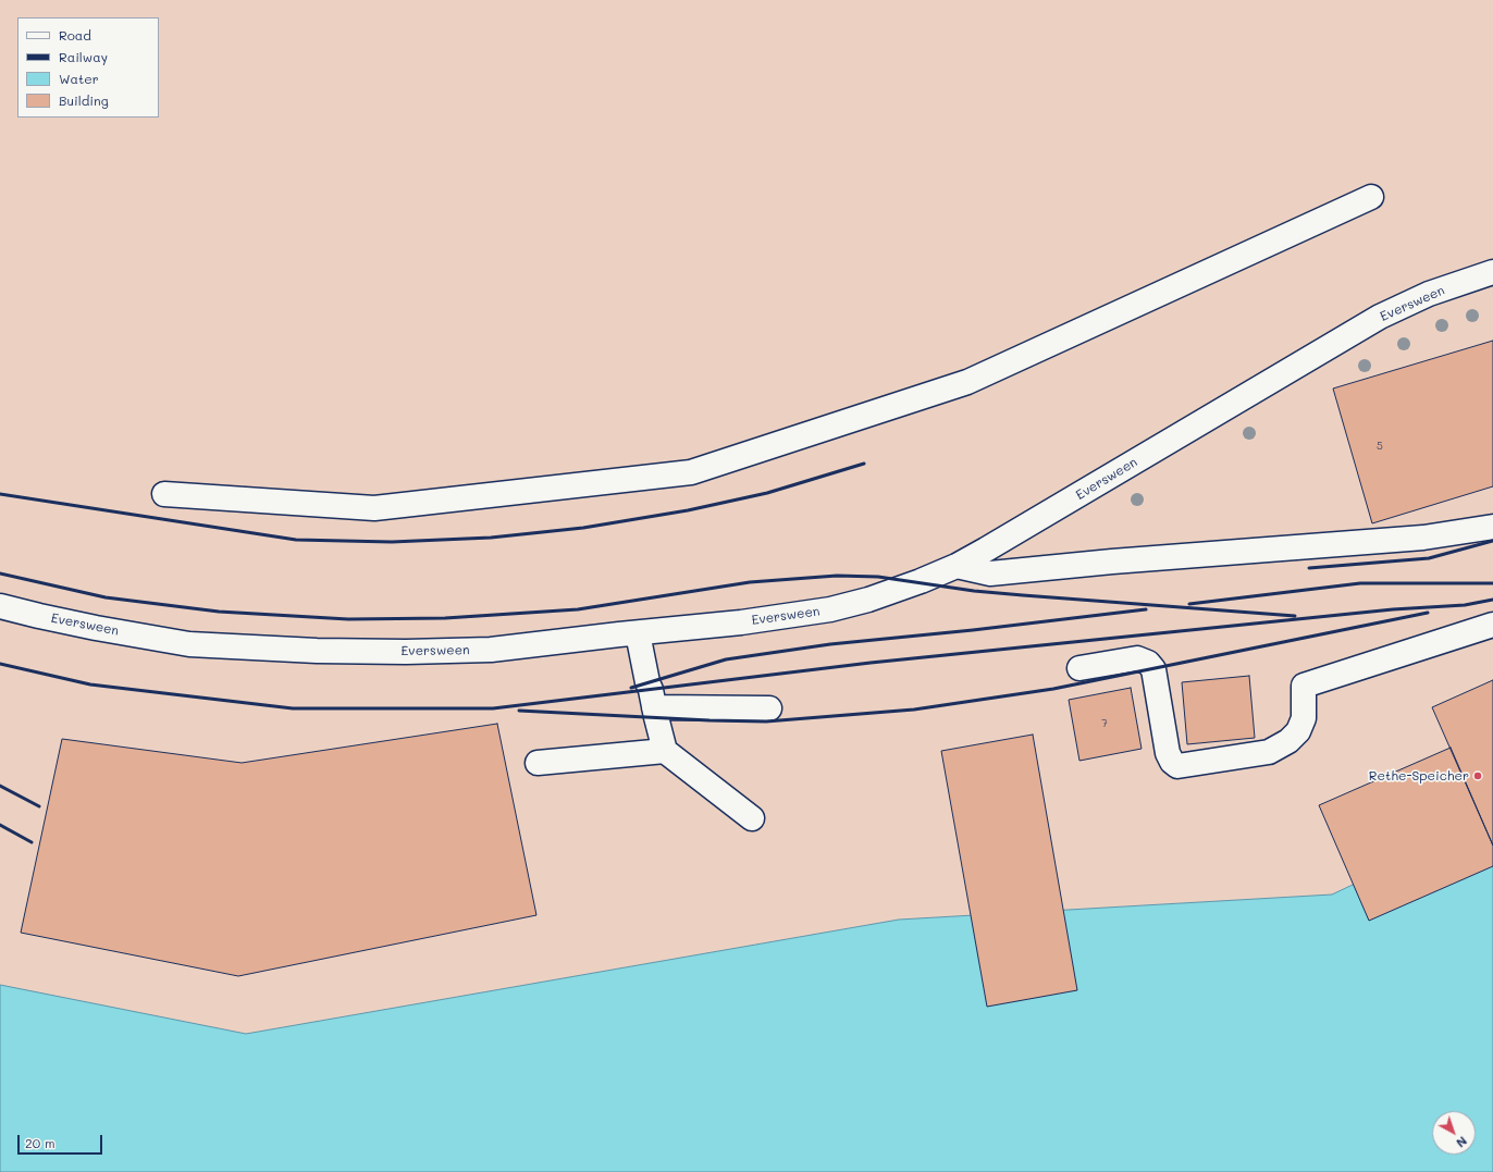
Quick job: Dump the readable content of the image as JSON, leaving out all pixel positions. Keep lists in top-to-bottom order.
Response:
{
  "streets": {
    "street": ["Eversween"]
  },
  "places": ["Rethe-Speicher"],
  "house_numbers": ["5", "7"],
  "legend": [
    "Road",
    "Railway",
    "Water",
    "Building"
  ],
  "scale_bar": "20 m",
  "north": "bottom right"
}
